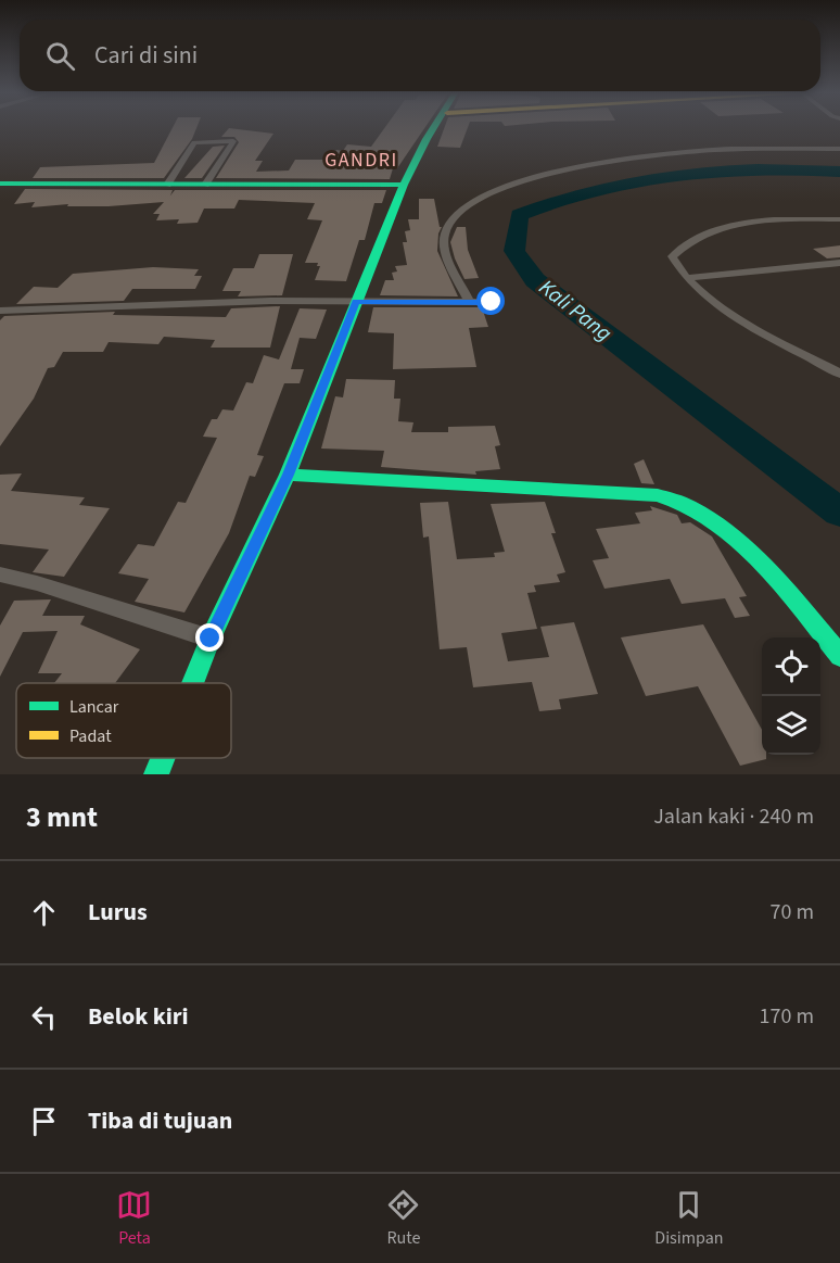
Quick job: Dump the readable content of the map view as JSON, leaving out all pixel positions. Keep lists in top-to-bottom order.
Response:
{
  "districts": ["GANDRI"],
  "water": ["Kali Pang"],
  "legend": ["Lancar", "Padat"],
  "page": {
    "search": "Cari di sini",
    "heading": ["3 mnt", "Jalan kaki · 240 m"],
    "list": [
      ["Lurus", "70 m"],
      ["Belok kiri", "170 m"],
      "Tiba di tujuan"
    ],
    "nav": ["Peta", "Rute", "Disimpan"]
  }
}
